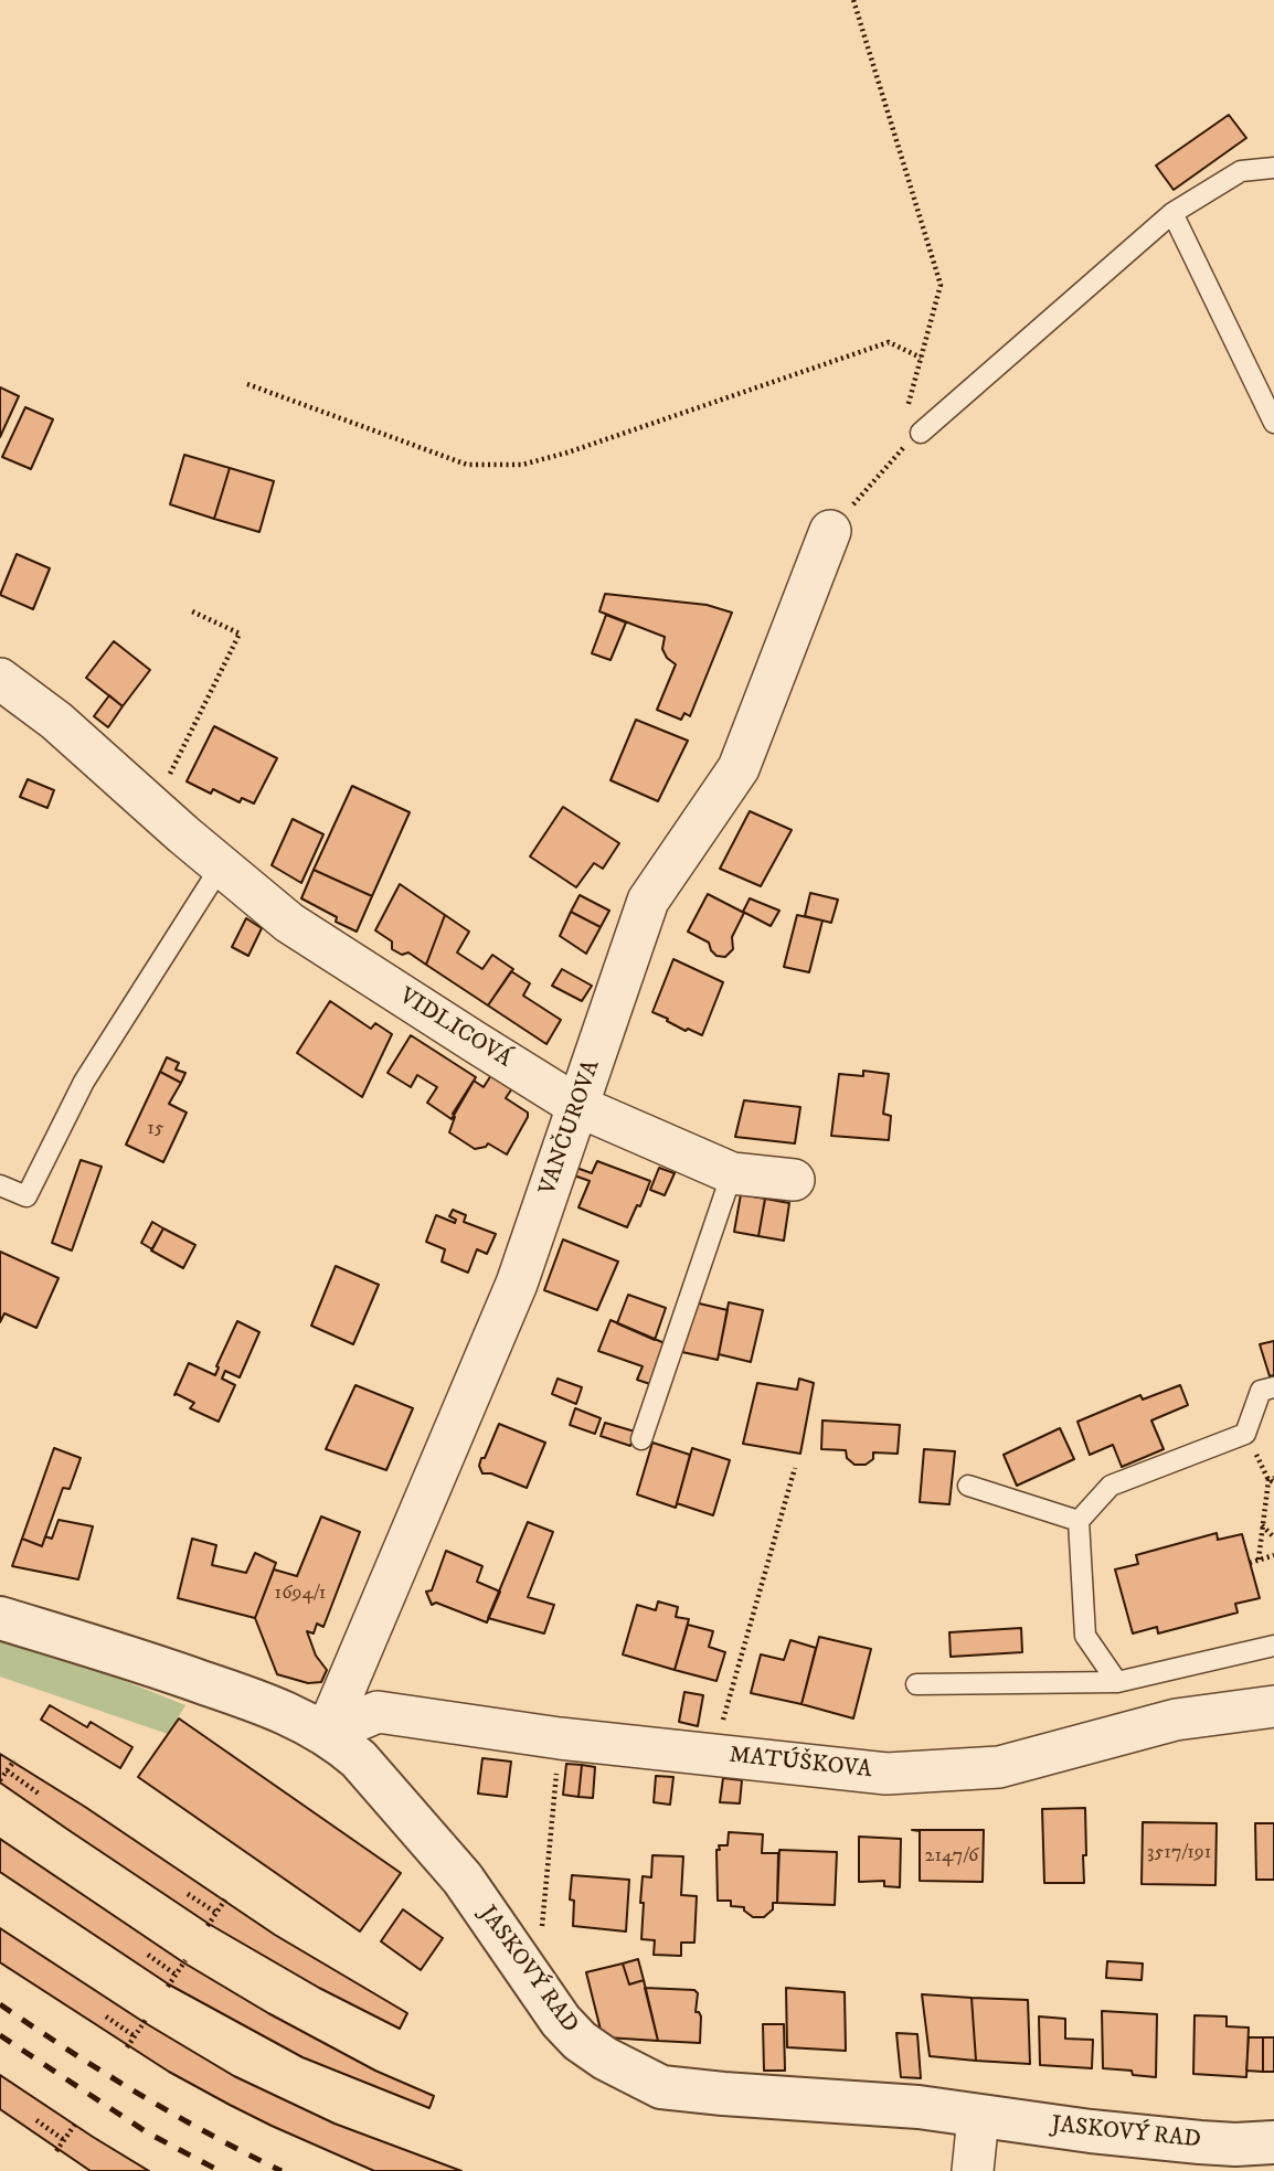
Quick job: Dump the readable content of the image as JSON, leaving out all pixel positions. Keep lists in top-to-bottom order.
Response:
{
  "streets": {
    "street": [
      "VIDLICOVÁ",
      "VANČUROVA",
      "MATÚŠKOVA",
      "JASKOVÝ RAD"
    ]
  },
  "crossings": [
    ["VIDLICOVÁ", "VANČUROVA"],
    ["VANČUROVA", "MATÚŠKOVA"],
    ["VANČUROVA", "JASKOVÝ RAD"],
    ["MATÚŠKOVA", "JASKOVÝ RAD"]
  ],
  "house_numbers": [
    "15",
    "1694/1",
    "3517/191",
    "2147/6"
  ]
}
